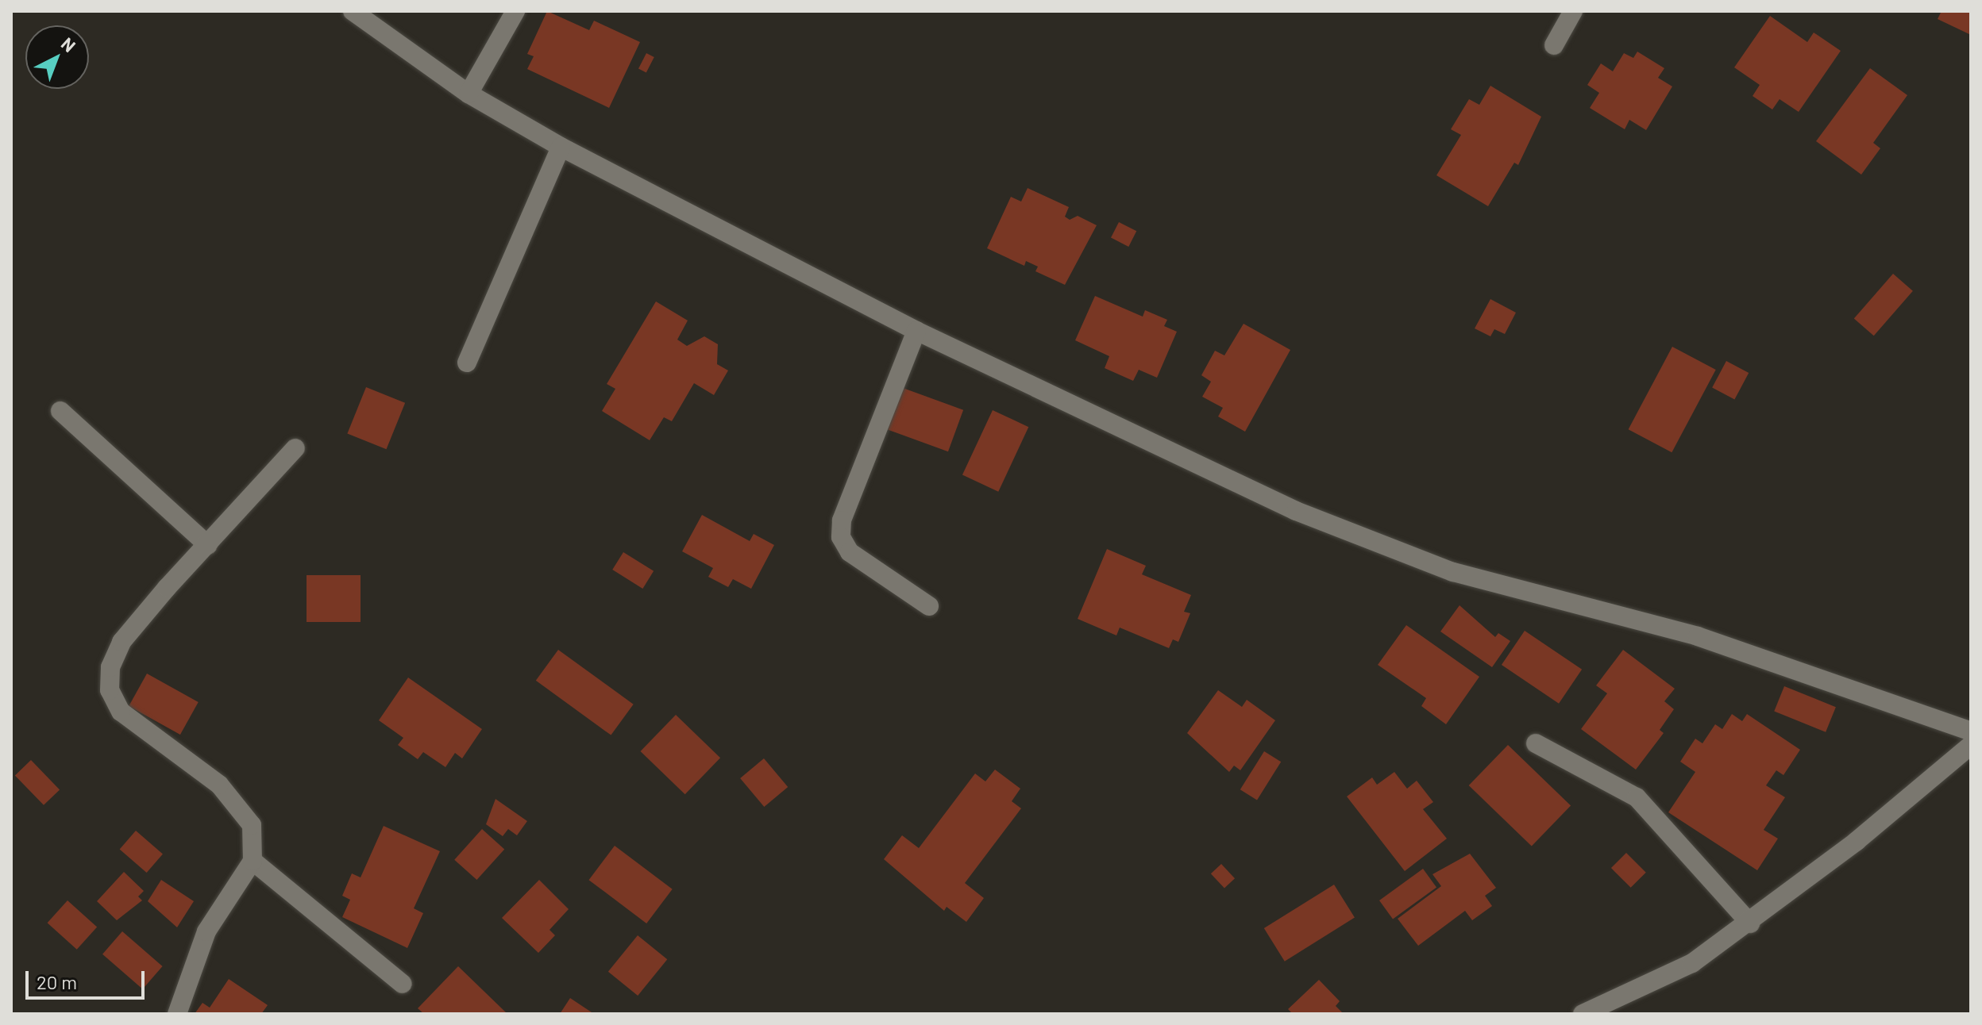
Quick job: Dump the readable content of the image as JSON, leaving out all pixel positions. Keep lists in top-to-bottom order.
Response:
{
  "scale_bar": "20 m",
  "north": "top right"
}
